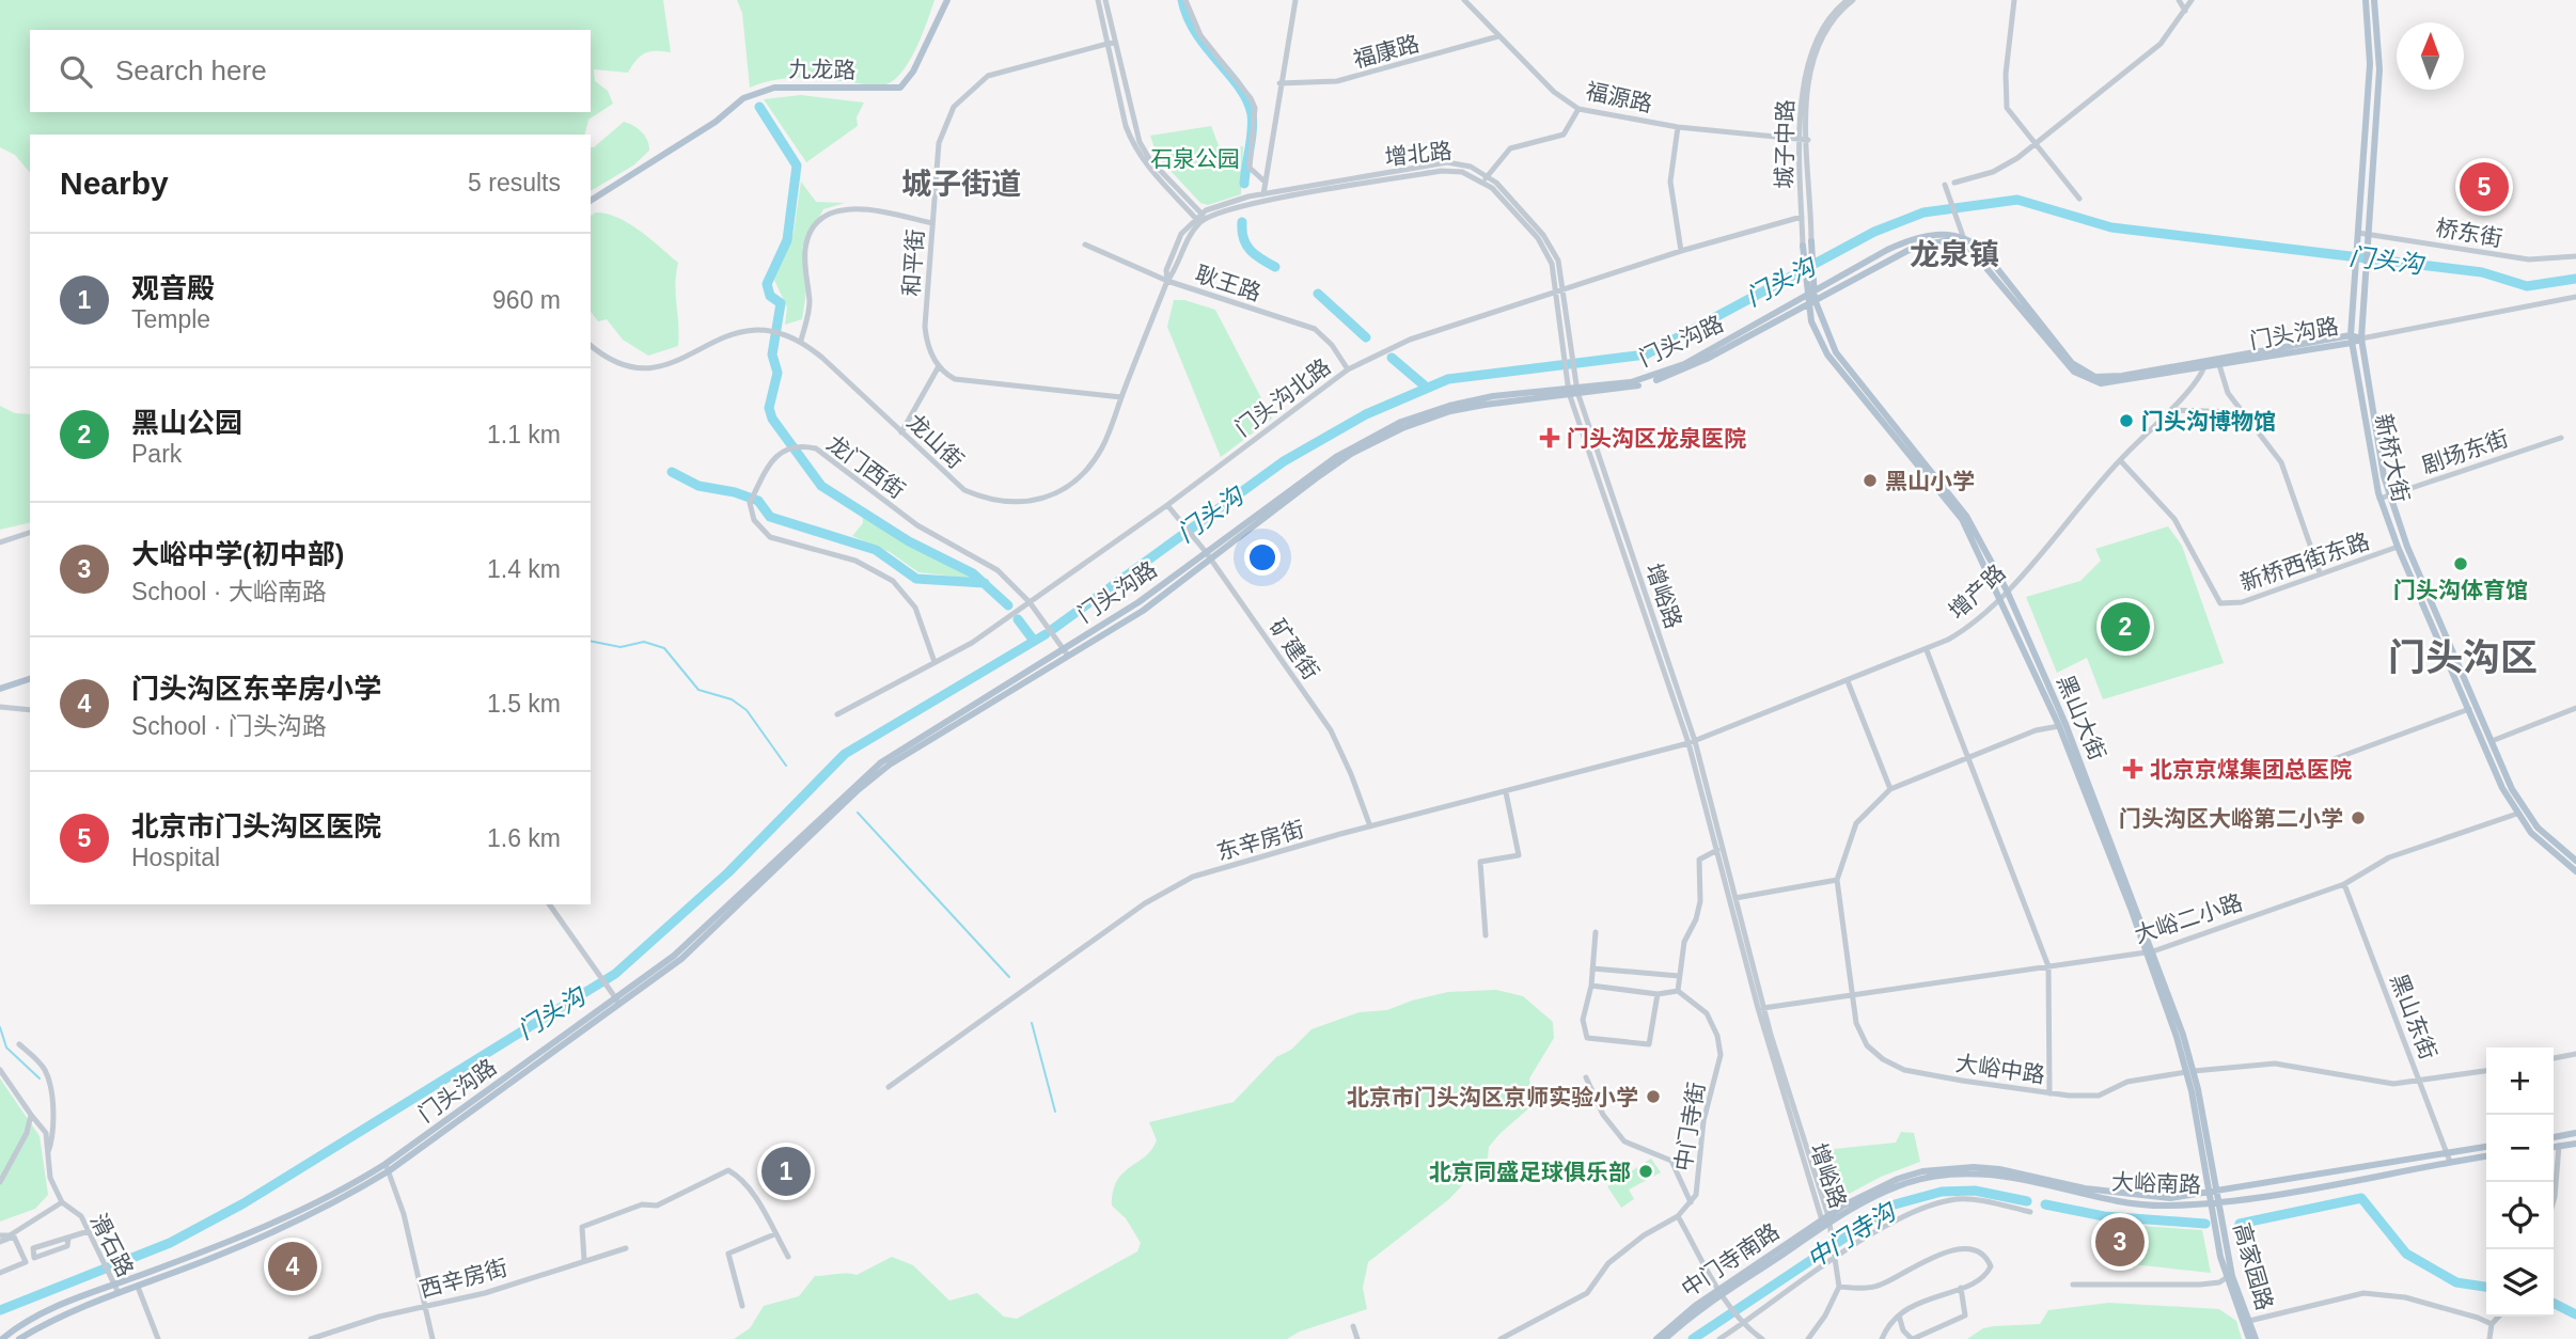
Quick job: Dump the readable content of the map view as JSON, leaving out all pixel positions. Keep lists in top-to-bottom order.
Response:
{
  "streets": {
    "main road": [
      "九龙路",
      "城子中路",
      "门头沟路",
      "新桥大街",
      "黑山大街",
      "大峪南路",
      "中门寺南路",
      "高家园路"
    ],
    "street": [
      "福康路",
      "福源路",
      "增北路",
      "桥东街",
      "和平街",
      "耿王路",
      "门头沟北路",
      "龙山街",
      "剧场东街",
      "龙门西街",
      "新桥西街东路",
      "增产路",
      "增峪路",
      "矿建街",
      "东辛房街",
      "大峪二小路",
      "黑山东街",
      "大峪中路",
      "中门寺街",
      "滑石路",
      "西辛房街"
    ]
  },
  "crossings": [
    ["福康路", "福源路"],
    ["福源路", "城子中路"],
    ["城子中路", "门头沟路"],
    ["城子中路", "门头沟北路"],
    ["城子中路", "黑山大街"],
    ["增北路", "门头沟路"],
    ["增北路", "门头沟北路"],
    ["增北路", "龙山街"],
    ["增北路", "增峪路"],
    ["桥东街", "新桥大街"],
    ["耿王路", "门头沟北路"],
    ["耿王路", "龙山街"],
    ["门头沟路", "新桥大街"],
    ["门头沟路", "龙门西街"],
    ["门头沟路", "增产路"],
    ["门头沟路", "增峪路"],
    ["门头沟路", "矿建街"],
    ["门头沟路", "黑山大街"],
    ["门头沟路", "滑石路"],
    ["门头沟北路", "龙门西街"],
    ["门头沟北路", "矿建街"],
    ["剧场东街", "新桥大街"],
    ["新桥大街", "新桥西街东路"],
    ["新桥大街", "大峪二小路"],
    ["新桥西街东路", "增产路"],
    ["增产路", "增峪路"],
    ["增产路", "黑山大街"],
    ["增产路", "东辛房街"],
    ["增峪路", "东辛房街"],
    ["增峪路", "大峪二小路"],
    ["增峪路", "大峪南路"],
    ["增峪路", "中门寺南路"],
    ["矿建街", "东辛房街"],
    ["黑山大街", "大峪二小路"],
    ["黑山大街", "大峪中路"],
    ["黑山大街", "大峪南路"],
    ["黑山大街", "高家园路"],
    ["大峪二小路", "黑山东街"],
    ["大峪二小路", "大峪中路"],
    ["黑山东街", "大峪中路"],
    ["黑山东街", "大峪南路"],
    ["大峪南路", "中门寺南路"],
    ["大峪南路", "高家园路"]
  ],
  "districts": ["城子街道", "龙泉镇", "门头沟区"],
  "water": ["门头沟", "中门寺沟"],
  "parks": ["石泉公园"],
  "places": {
    "other": [
      "门头沟博物馆",
      "黑山小学",
      "门头沟体育馆",
      "门头沟区大峪第二小学",
      "北京市门头沟区京师实验小学",
      "北京同盛足球俱乐部"
    ],
    "health": ["门头沟区龙泉医院", "北京京煤集团总医院"]
  },
  "north": "top",
  "page": {
    "search": "Search here",
    "heading": ["Nearby", "5 results"],
    "pins": [
      "5",
      "2",
      "1",
      "3",
      "4"
    ],
    "list": [
      {
        "mark": "1",
        "name": "观音殿",
        "note": "Temple",
        "value": "960 m"
      },
      {
        "mark": "2",
        "name": "黑山公园",
        "note": "Park",
        "value": "1.1 km"
      },
      {
        "mark": "3",
        "name": "大峪中学(初中部)",
        "note": "School · 大峪南路",
        "value": "1.4 km"
      },
      {
        "mark": "4",
        "name": "门头沟区东辛房小学",
        "note": "School · 门头沟路",
        "value": "1.5 km"
      },
      {
        "mark": "5",
        "name": "北京市门头沟区医院",
        "note": "Hospital",
        "value": "1.6 km"
      }
    ],
    "map_buttons": ["+", "−"]
  }
}
